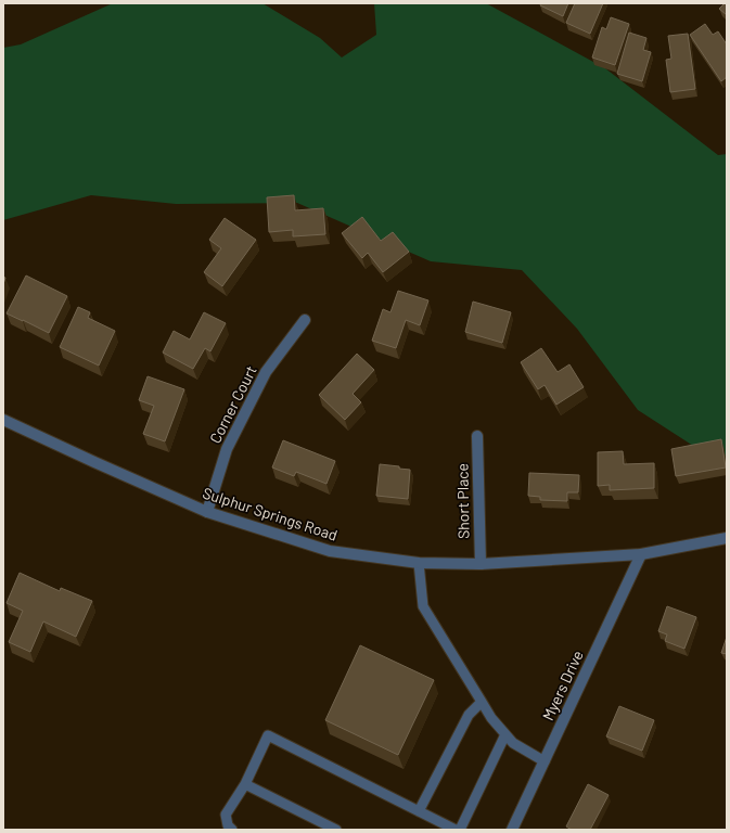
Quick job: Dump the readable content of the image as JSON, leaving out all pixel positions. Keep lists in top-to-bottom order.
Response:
{
  "streets": {
    "street": [
      "Corner Court",
      "Short Place",
      "Sulphur Springs Road",
      "Myers Drive"
    ]
  },
  "crossings": [
    ["Corner Court", "Sulphur Springs Road"],
    ["Short Place", "Sulphur Springs Road"],
    ["Sulphur Springs Road", "Myers Drive"]
  ]
}
